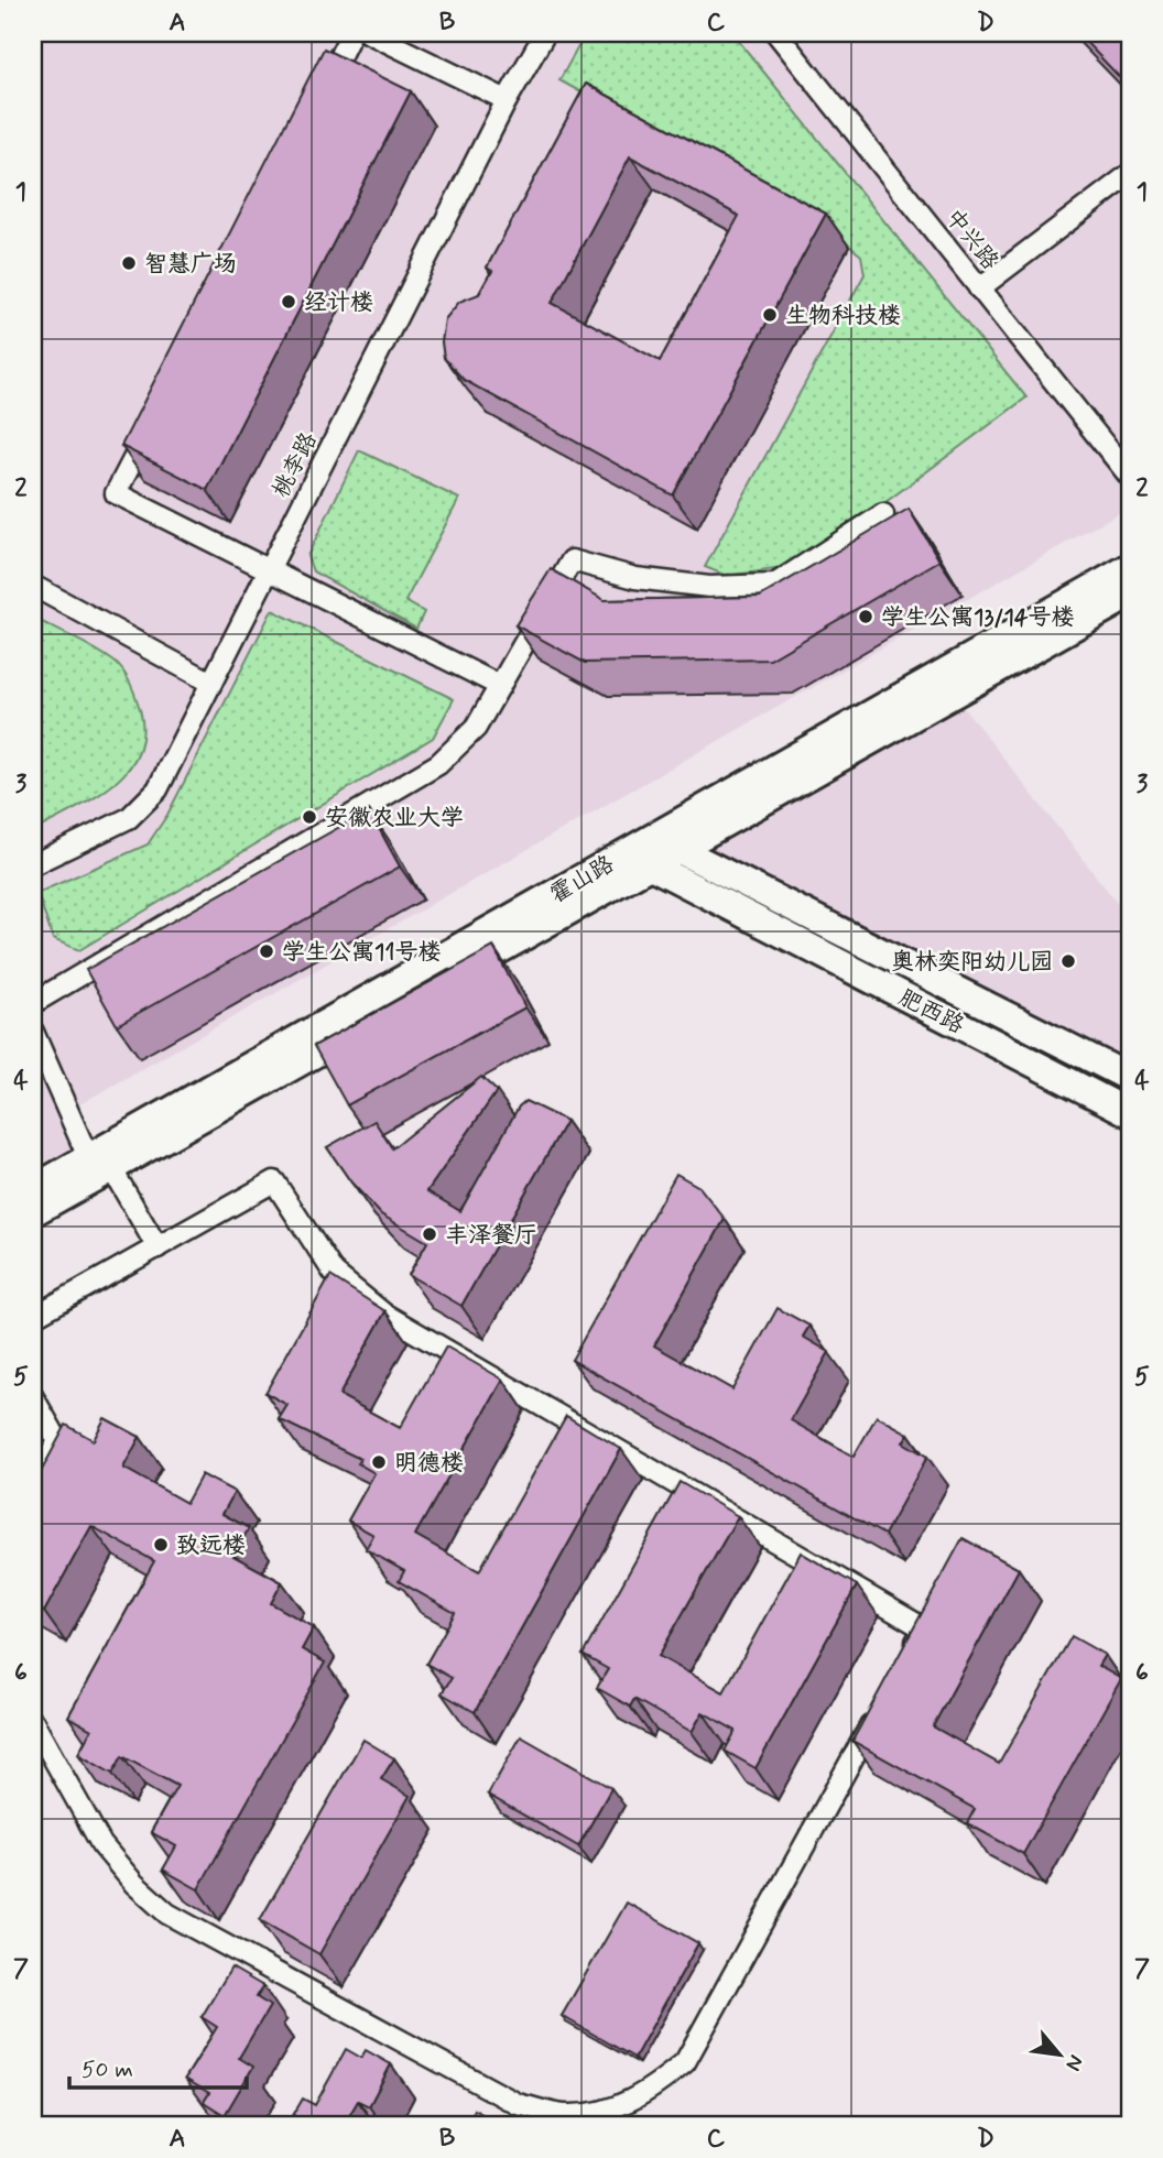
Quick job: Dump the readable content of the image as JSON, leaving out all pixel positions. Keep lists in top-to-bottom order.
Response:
{
  "streets": {
    "main road": ["霍山路", "肥西路"],
    "street": ["中兴路", "桃李路"]
  },
  "crossings": [
    ["霍山路", "肥西路"]
  ],
  "places": [
    "智慧广场",
    "经计楼",
    "生物科技楼",
    "学生公寓13/14号楼",
    "安徽农业大学",
    "学生公寓11号楼",
    "奥林奕阳幼儿园",
    "丰泽餐厅",
    "明德楼",
    "致远楼"
  ],
  "scale_bar": "50 m",
  "north": "bottom right",
  "grid": {
    "columns": [
      "A",
      "B",
      "C",
      "D"
    ],
    "rows": [
      "1",
      "2",
      "3",
      "4",
      "5",
      "6",
      "7"
    ]
  }
}
